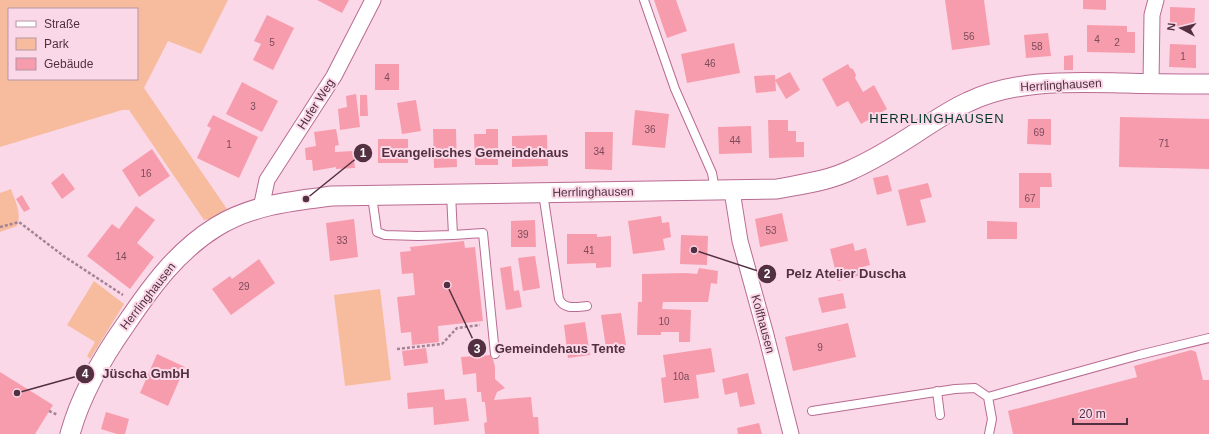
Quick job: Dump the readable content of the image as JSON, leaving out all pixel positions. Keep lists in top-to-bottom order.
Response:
{
  "streets": {
    "street": ["Herrlinghausen", "Hufer Weg", "Kolfhausen"]
  },
  "crossings": [
    ["Herrlinghausen", "Hufer Weg"],
    ["Herrlinghausen", "Kolfhausen"]
  ],
  "districts": ["HERRLINGHAUSEN"],
  "places": [
    "Evangelisches Gemeindehaus",
    "Pelz Atelier Duscha",
    "Gemeindehaus Tente",
    "Jüscha GmbH"
  ],
  "house_numbers": [
    "56",
    "4",
    "5",
    "2",
    "58",
    "1",
    "46",
    "4",
    "3",
    "36",
    "69",
    "44",
    "71",
    "1",
    "34",
    "16",
    "67",
    "53",
    "39",
    "33",
    "41",
    "14",
    "29",
    "10",
    "9",
    "10a"
  ],
  "legend": ["Straße", "Park", "Gebäude"],
  "scale_bar": "20 m",
  "north": "left"
}
